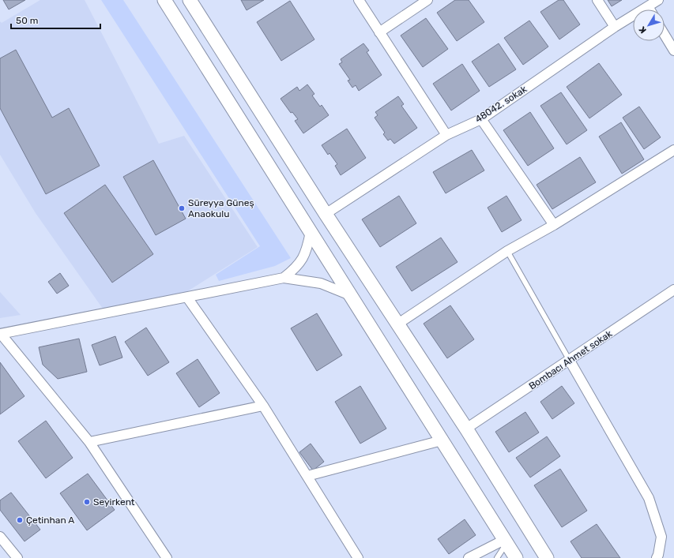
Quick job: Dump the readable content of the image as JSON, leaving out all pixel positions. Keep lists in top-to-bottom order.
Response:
{
  "streets": {
    "street": ["48042. sokak", "Bombacı Ahmet sokak"]
  },
  "places": ["Süreyya Güneş Anaokulu", "Seyirkent", "Çetinhan A"],
  "scale_bar": "50 m",
  "north": "bottom left"
}
